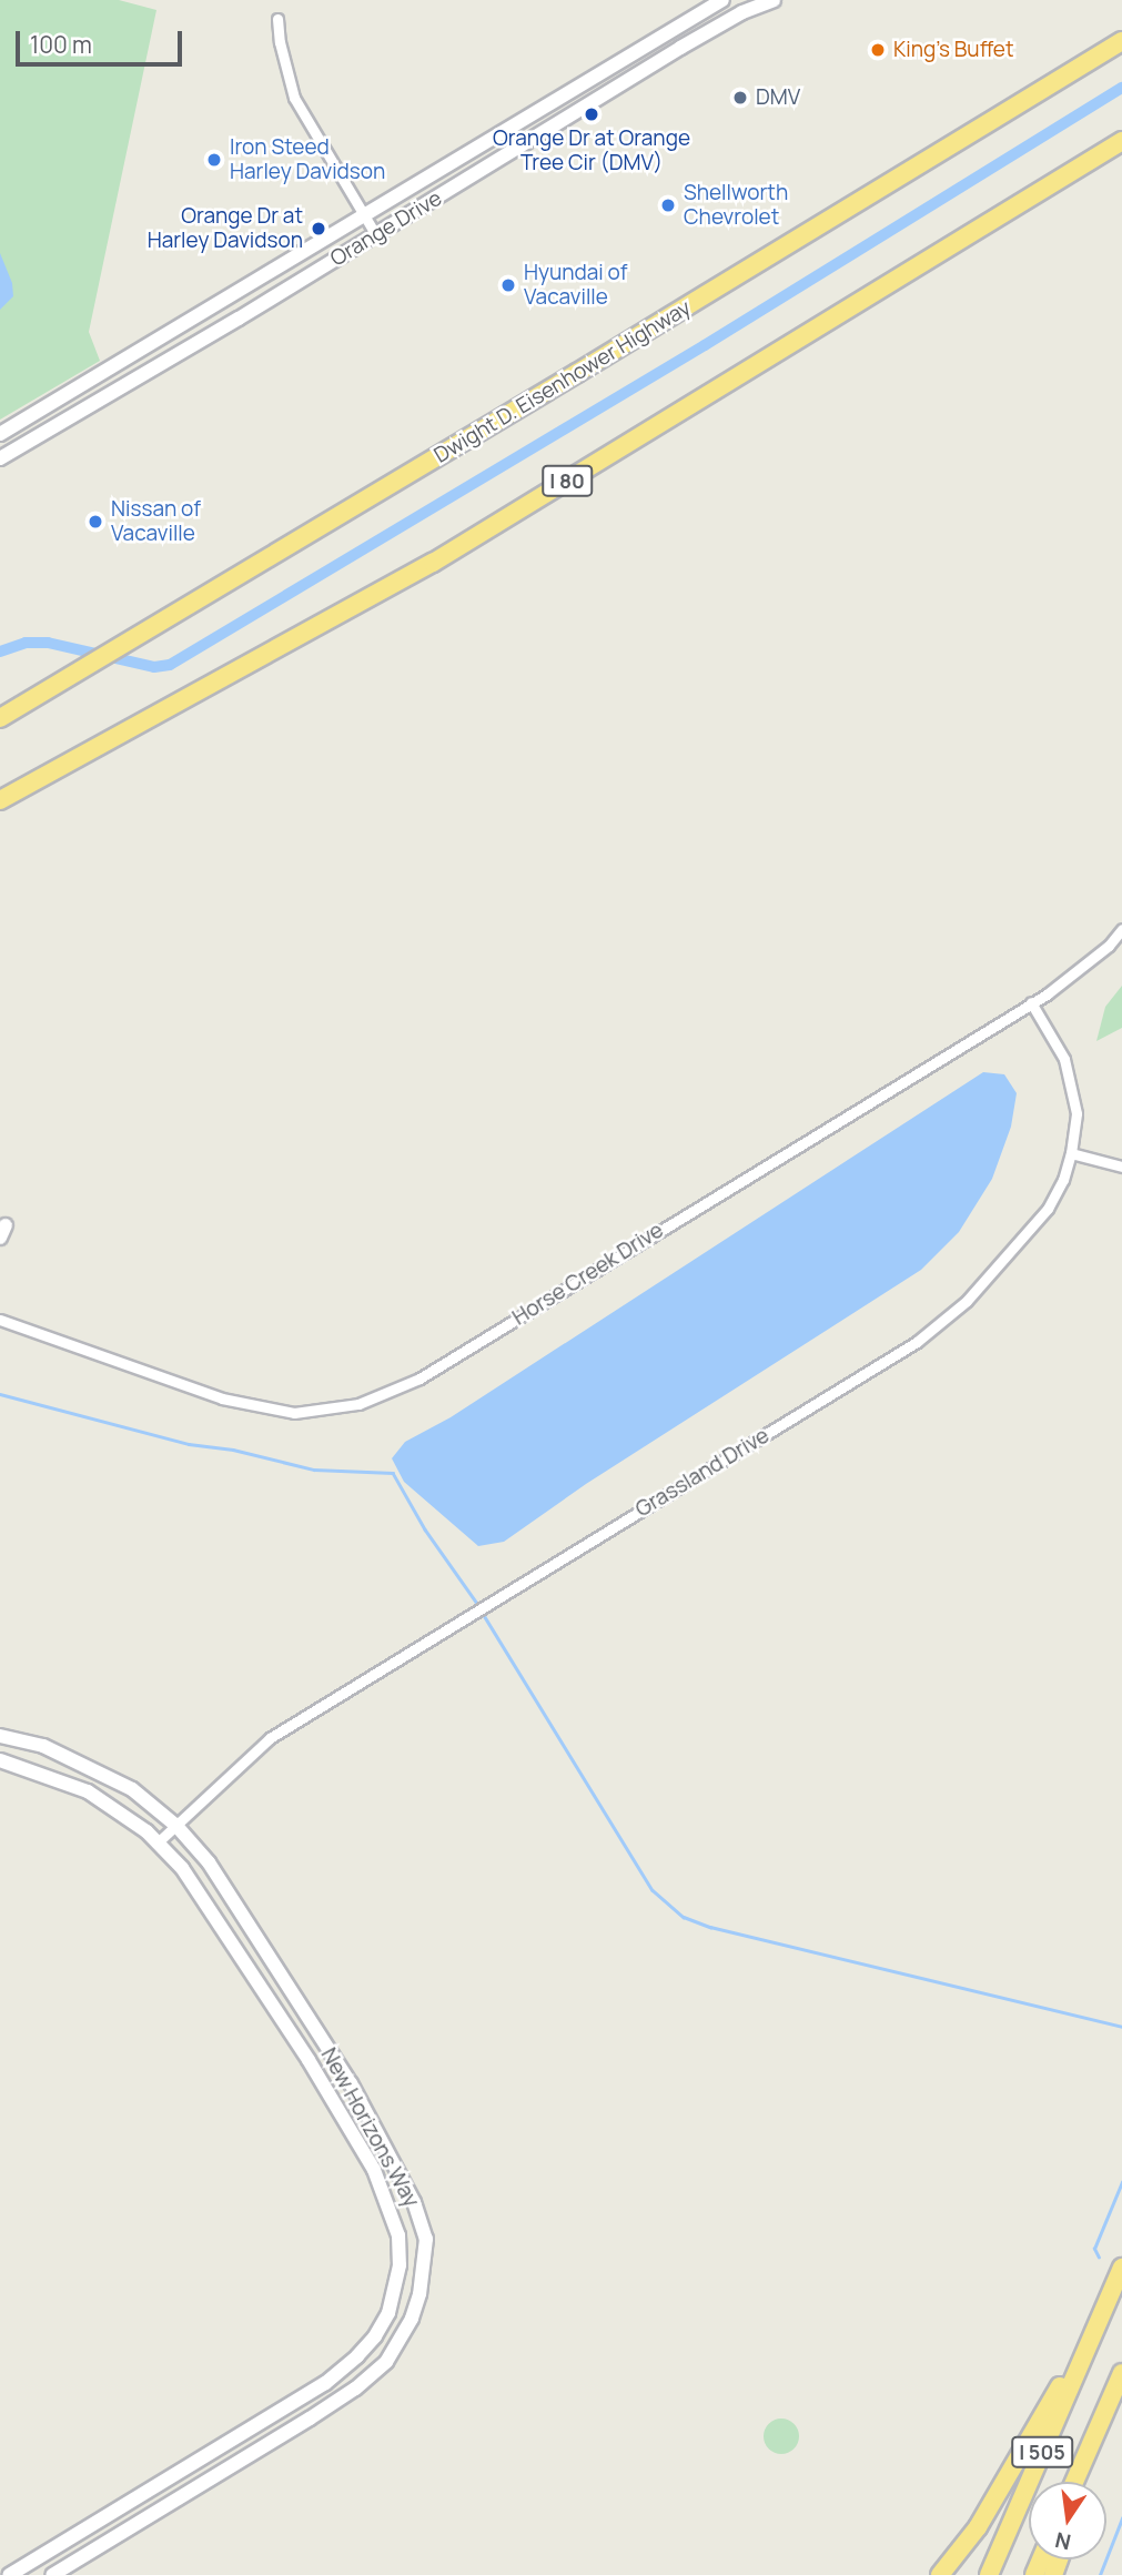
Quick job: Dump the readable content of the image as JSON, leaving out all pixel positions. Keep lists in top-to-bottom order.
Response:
{
  "streets": {
    "highway": ["Dwight D. Eisenhower Highway", "I 80", "I 505"],
    "street": [
      "Orange Drive",
      "Horse Creek Drive",
      "Grassland Drive",
      "New Horizons Way"
    ]
  },
  "crossings": [
    ["Horse Creek Drive", "Grassland Drive"],
    ["Grassland Drive", "New Horizons Way"]
  ],
  "places": [
    "King's Buffet",
    "DMV",
    "Orange Dr at Orange Tree Cir (DMV)",
    "Iron Steed Harley Davidson",
    "Shellworth Chevrolet",
    "Orange Dr at Harley Davidson",
    "Hyundai of Vacaville",
    "Nissan of Vacaville"
  ],
  "scale_bar": "100 m",
  "north": "bottom"
}
